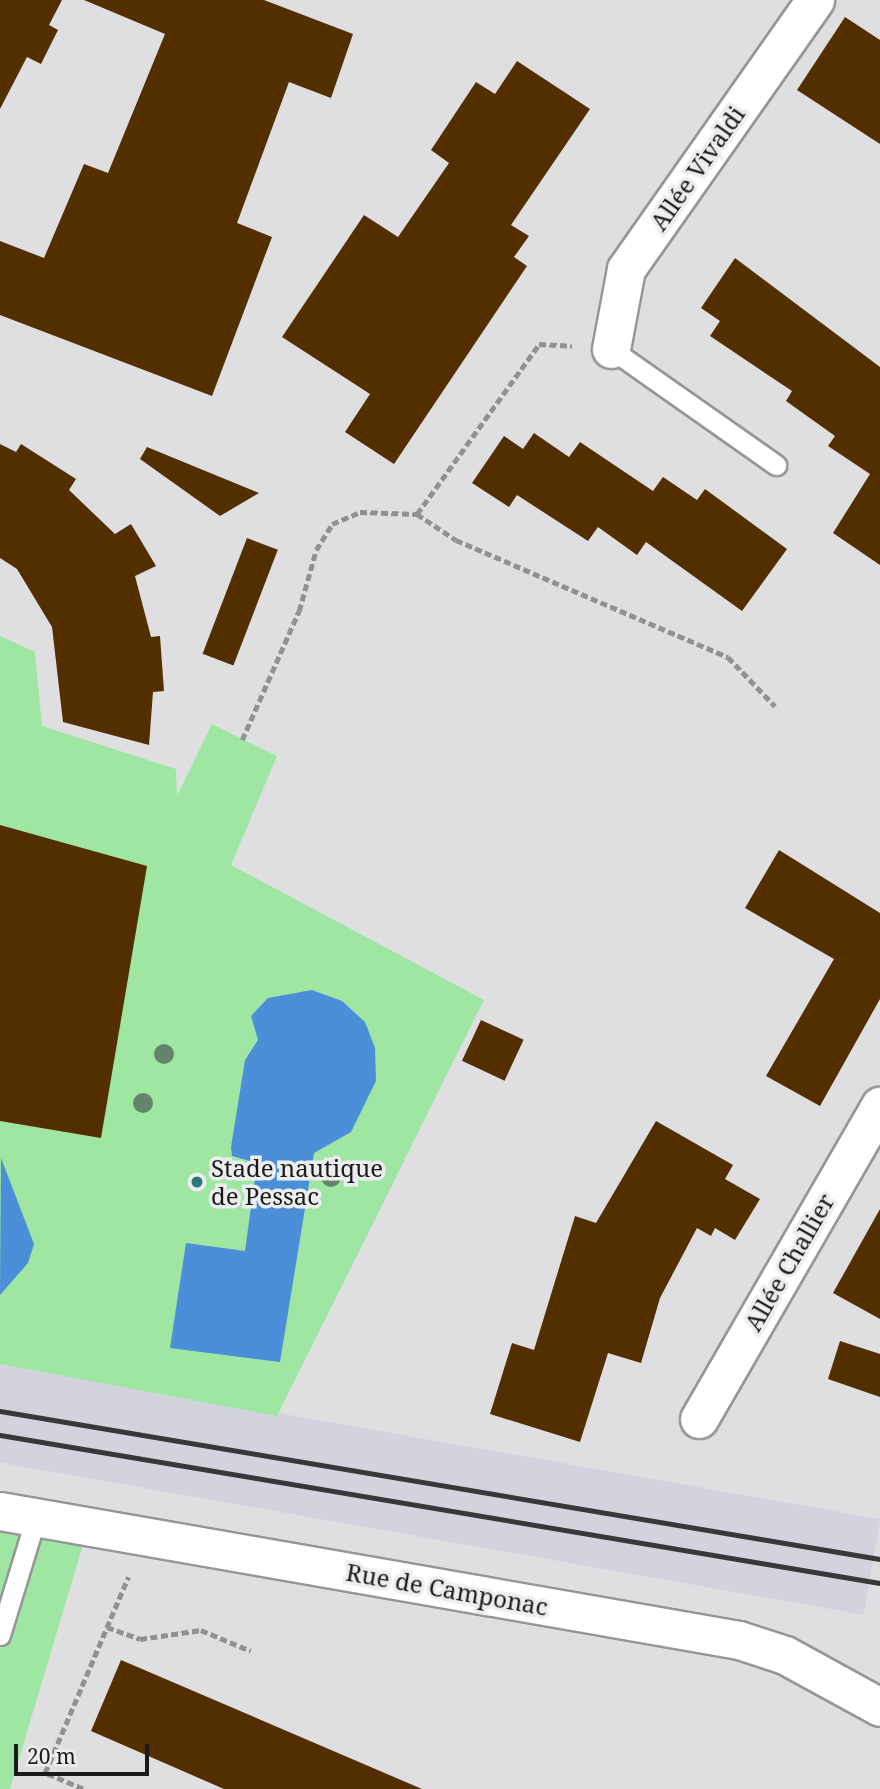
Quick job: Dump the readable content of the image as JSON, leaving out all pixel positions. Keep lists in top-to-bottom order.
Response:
{
  "streets": {
    "street": ["Allée Vivaldi", "Allée Challier", "Rue de Camponac"]
  },
  "places": ["Stade nautique de Pessac"],
  "scale_bar": "20 m"
}
